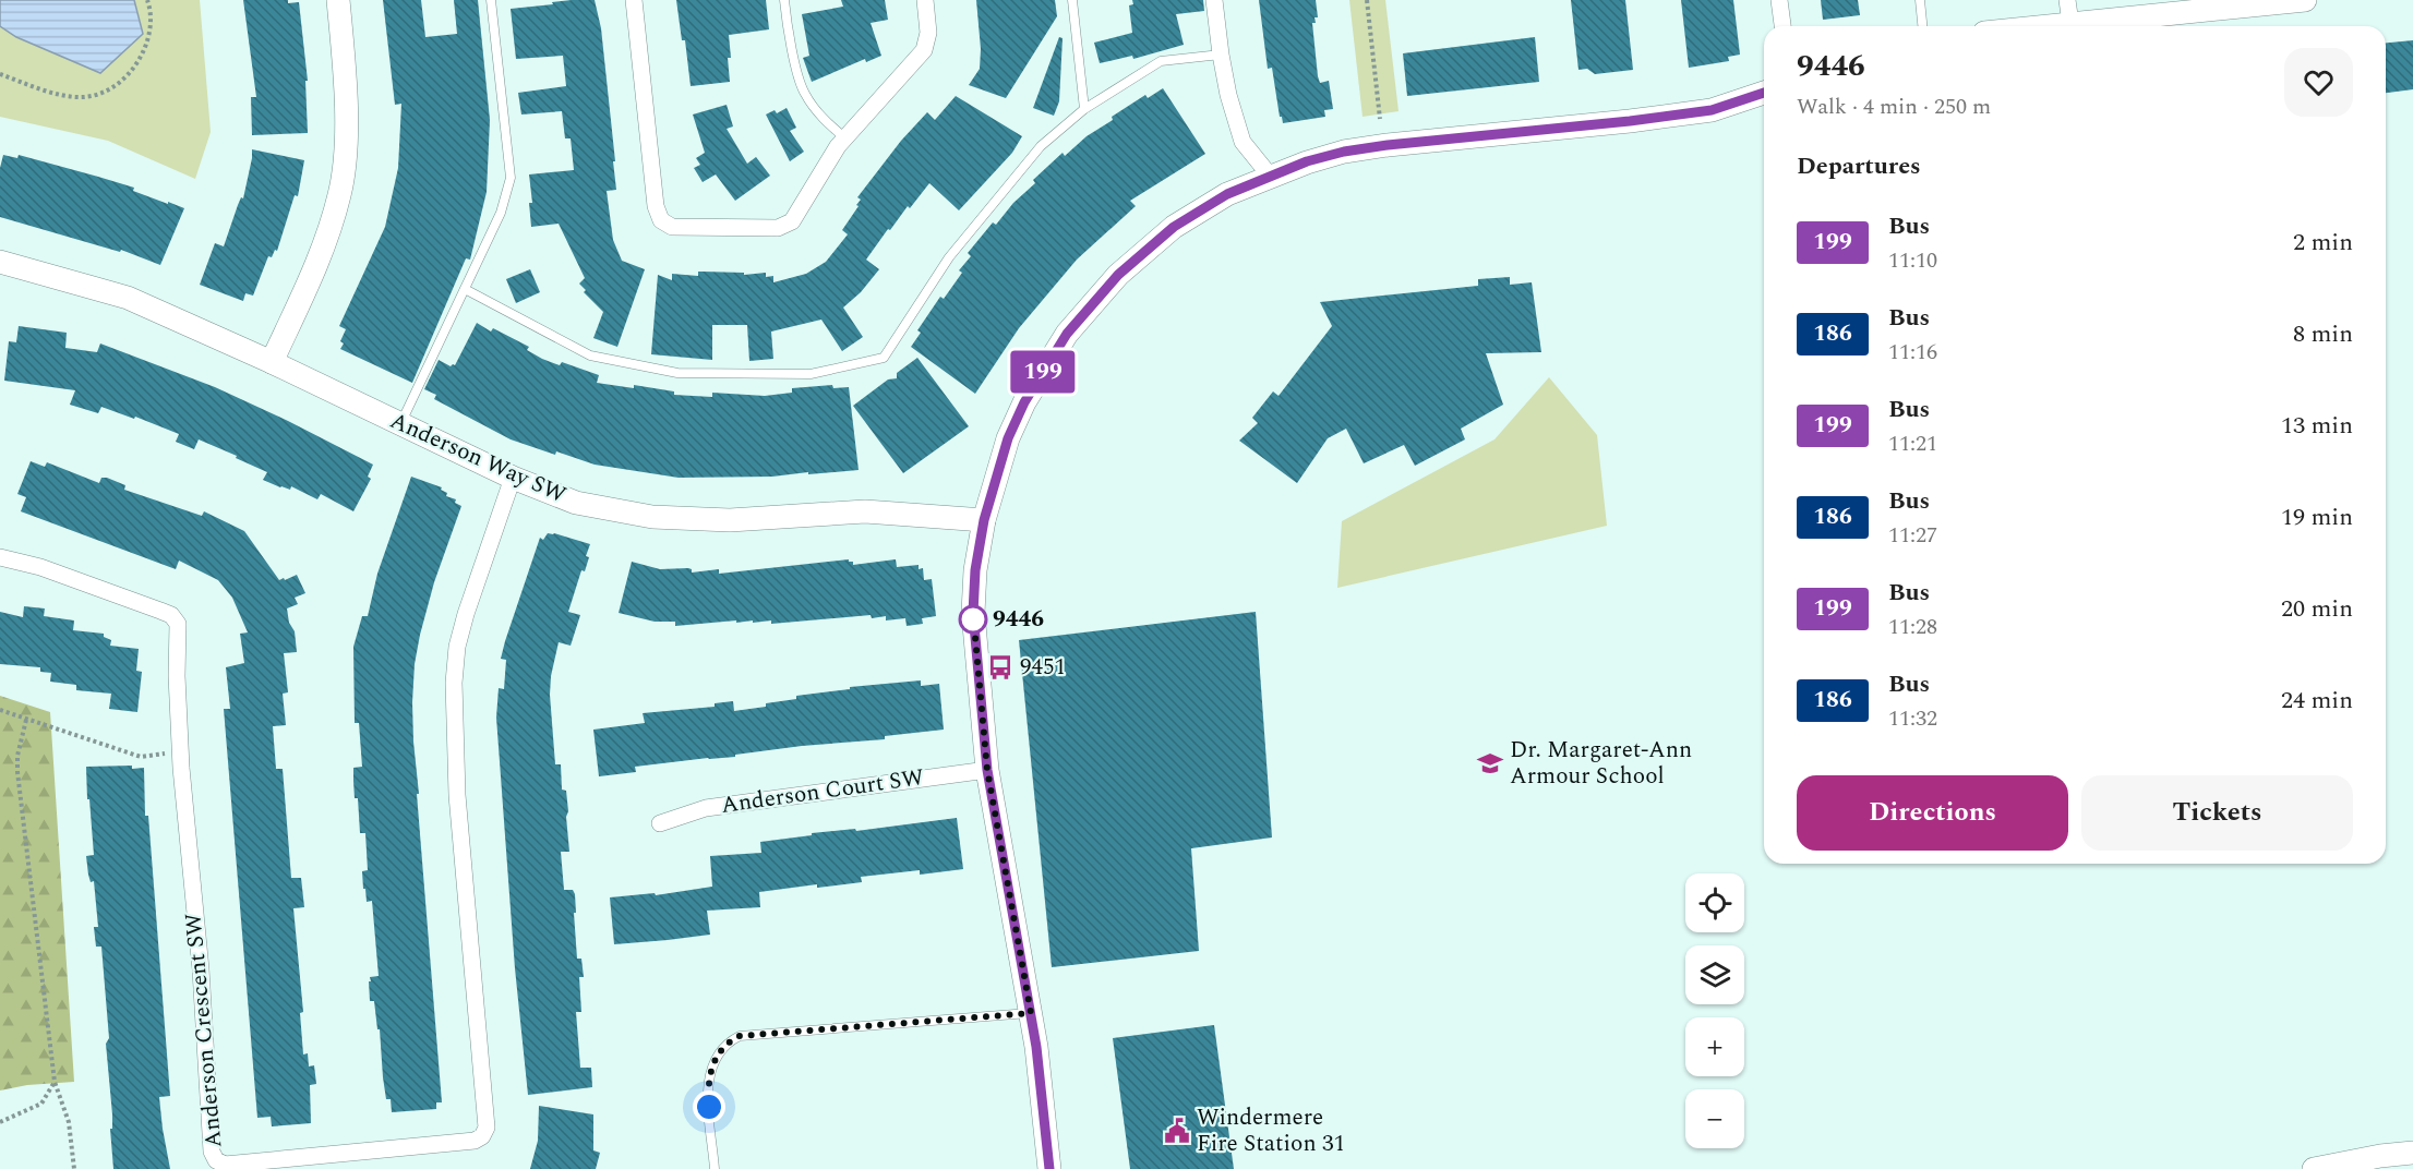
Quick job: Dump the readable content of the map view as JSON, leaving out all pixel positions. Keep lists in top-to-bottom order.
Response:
{
  "streets": {
    "street": ["Anderson Way SW", "Anderson Court SW", "Anderson Crescent SW"]
  },
  "crossings": [
    ["Anderson Way SW", "Anderson Crescent SW"]
  ],
  "places": {
    "other": ["9446"],
    "bus stop": ["9451"],
    "school or university": ["Dr. Margaret-Ann Armour School"],
    "public building": ["Windermere Fire Station 31"]
  },
  "lines": ["bus line 199"],
  "page": {
    "on_map": "199",
    "heading": [
      ["9446", "Walk · 4 min · 250 m"],
      "Departures"
    ],
    "list": [
      {
        "mark": "199",
        "name": "Bus",
        "note": "11:10",
        "value": "2 min"
      },
      {
        "mark": "186",
        "name": "Bus",
        "note": "11:16",
        "value": "8 min"
      },
      {
        "mark": "199",
        "name": "Bus",
        "note": "11:21",
        "value": "13 min"
      },
      {
        "mark": "186",
        "name": "Bus",
        "note": "11:27",
        "value": "19 min"
      },
      {
        "mark": "199",
        "name": "Bus",
        "note": "11:28",
        "value": "20 min"
      },
      {
        "mark": "186",
        "name": "Bus",
        "note": "11:32",
        "value": "24 min"
      }
    ],
    "buttons": ["Directions", "Tickets"],
    "map_buttons": ["+", "−"]
  }
}
